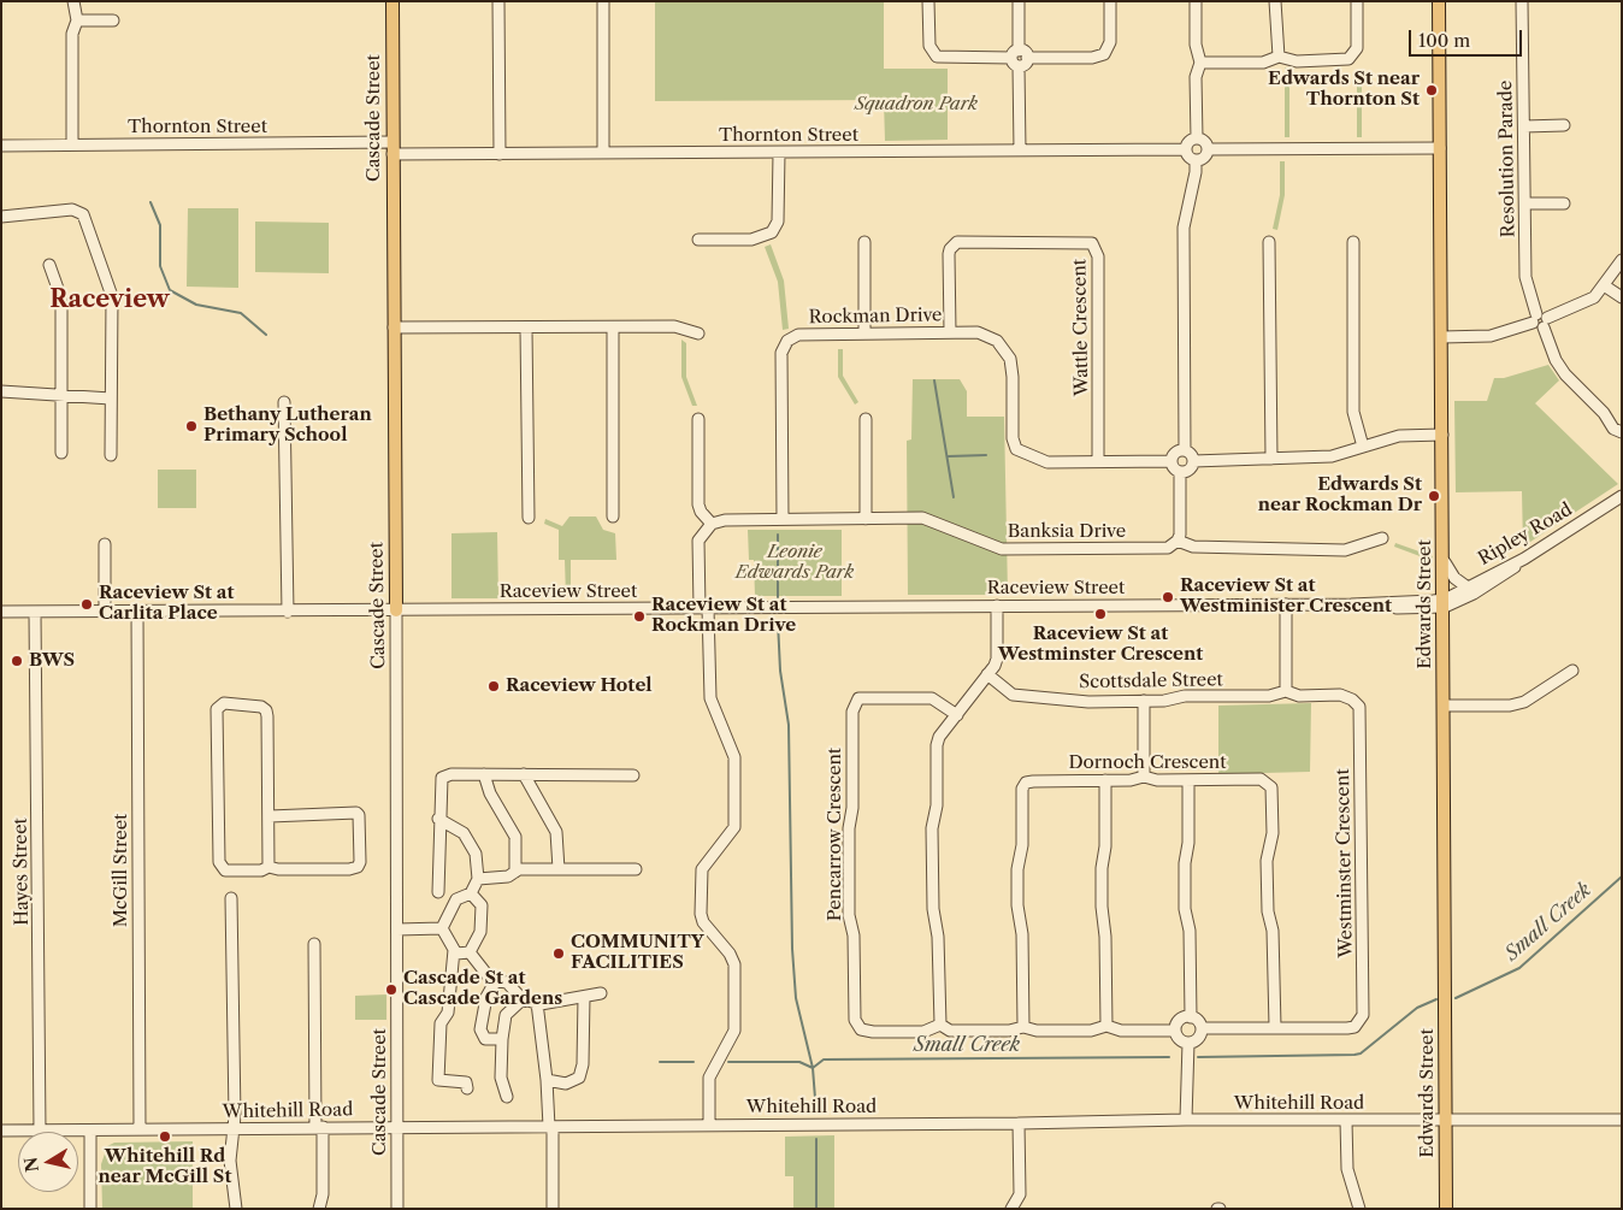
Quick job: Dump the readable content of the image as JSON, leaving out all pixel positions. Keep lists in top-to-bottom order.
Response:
{
  "streets": {
    "main road": ["Cascade Street", "Edwards Street"],
    "street": [
      "Thornton Street",
      "Resolution Parade",
      "Rockman Drive",
      "Wattle Crescent",
      "Banksia Drive",
      "Ripley Road",
      "Raceview Street",
      "Scottsdale Street",
      "Dornoch Crescent",
      "Pencarrow Crescent",
      "Westminster Crescent",
      "McGill Street",
      "Hayes Street",
      "Whitehill Road"
    ]
  },
  "crossings": [
    ["Cascade Street", "Thornton Street"],
    ["Cascade Street", "Raceview Street"],
    ["Cascade Street", "Whitehill Road"],
    ["Rockman Drive", "Wattle Crescent"],
    ["Rockman Drive", "Banksia Drive"],
    ["Ripley Road", "Raceview Street"],
    ["Ripley Road", "Edwards Street"],
    ["Raceview Street", "Edwards Street"],
    ["Raceview Street", "McGill Street"],
    ["Raceview Street", "Hayes Street"],
    ["Edwards Street", "Whitehill Road"],
    ["Scottsdale Street", "Westminster Crescent"],
    ["Dornoch Crescent", "Westminster Crescent"],
    ["McGill Street", "Whitehill Road"],
    ["Hayes Street", "Whitehill Road"]
  ],
  "districts": ["Raceview"],
  "water": ["Small Creek"],
  "parks": ["Squadron Park", "Leonie Edwards Park"],
  "places": [
    "Edwards St near Thornton St",
    "Bethany Lutheran Primary School",
    "Edwards St near Rockman Dr",
    "Raceview St at Westminister Crescent",
    "Raceview St at Carlita Place",
    "Raceview St at Westminster Crescent",
    "Raceview St at Rockman Drive",
    "BWS",
    "Raceview Hotel",
    "COMMUNITY FACILITIES",
    "Cascade St at Cascade Gardens",
    "Whitehill Rd near McGill St"
  ],
  "scale_bar": "100 m",
  "north": "left"
}
